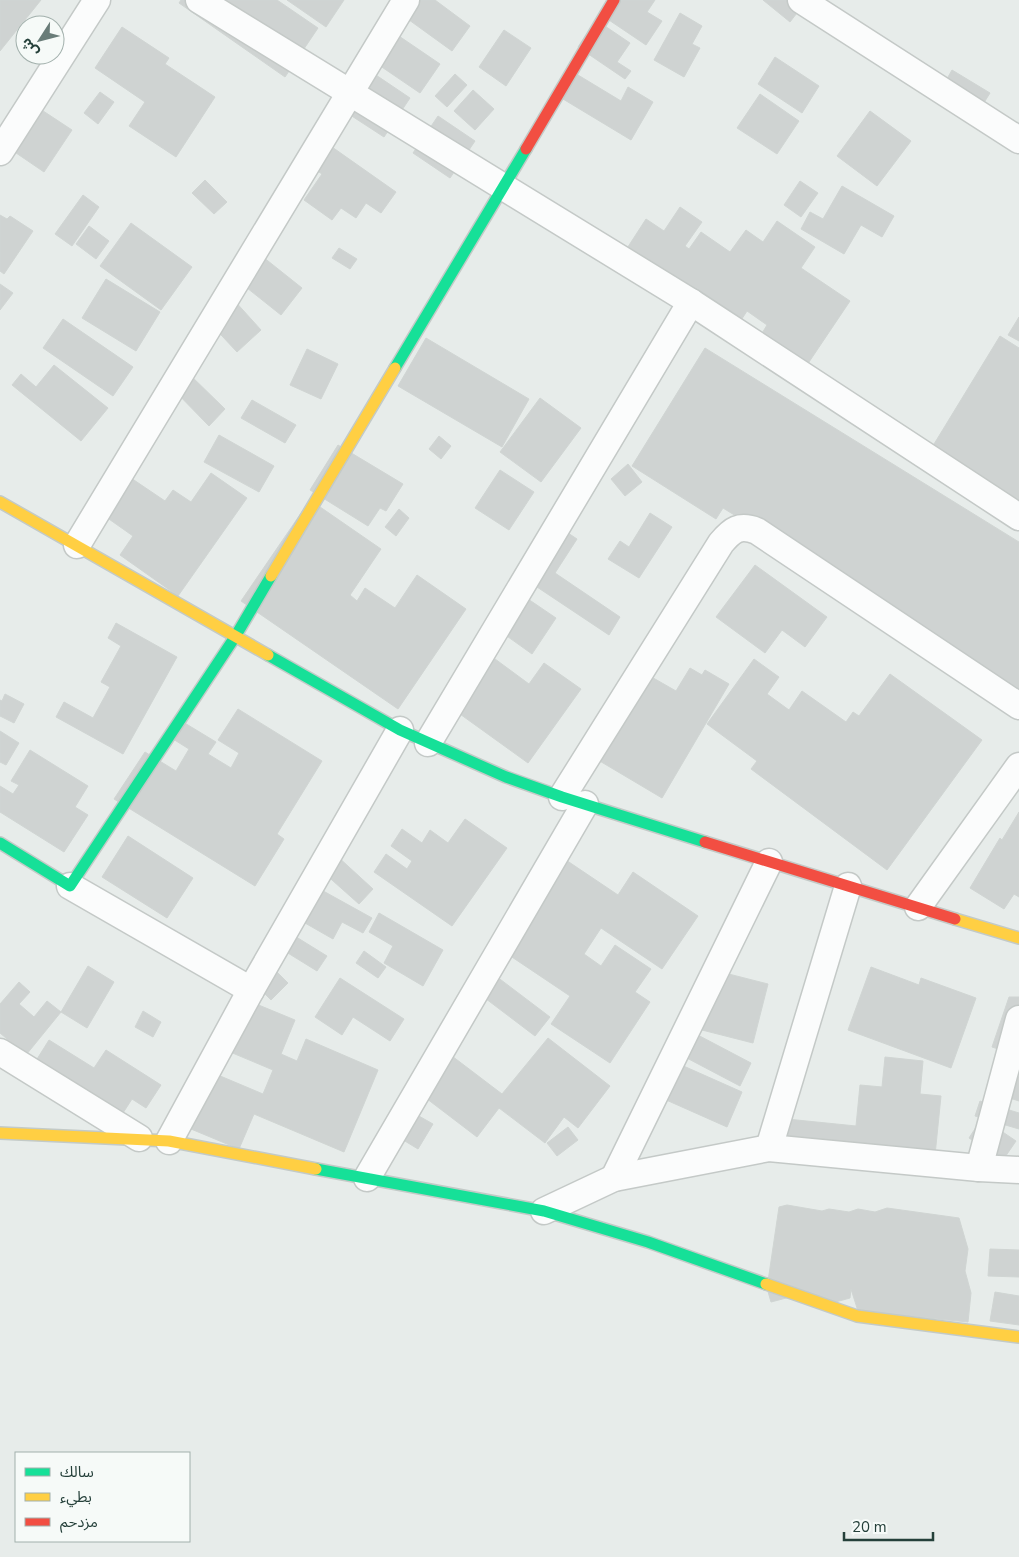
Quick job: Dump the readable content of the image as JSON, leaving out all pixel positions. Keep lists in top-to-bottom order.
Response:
{
  "legend": ["سالك", "بطيء", "مزدحم"],
  "scale_bar": "20 m",
  "north": "bottom left"
}
